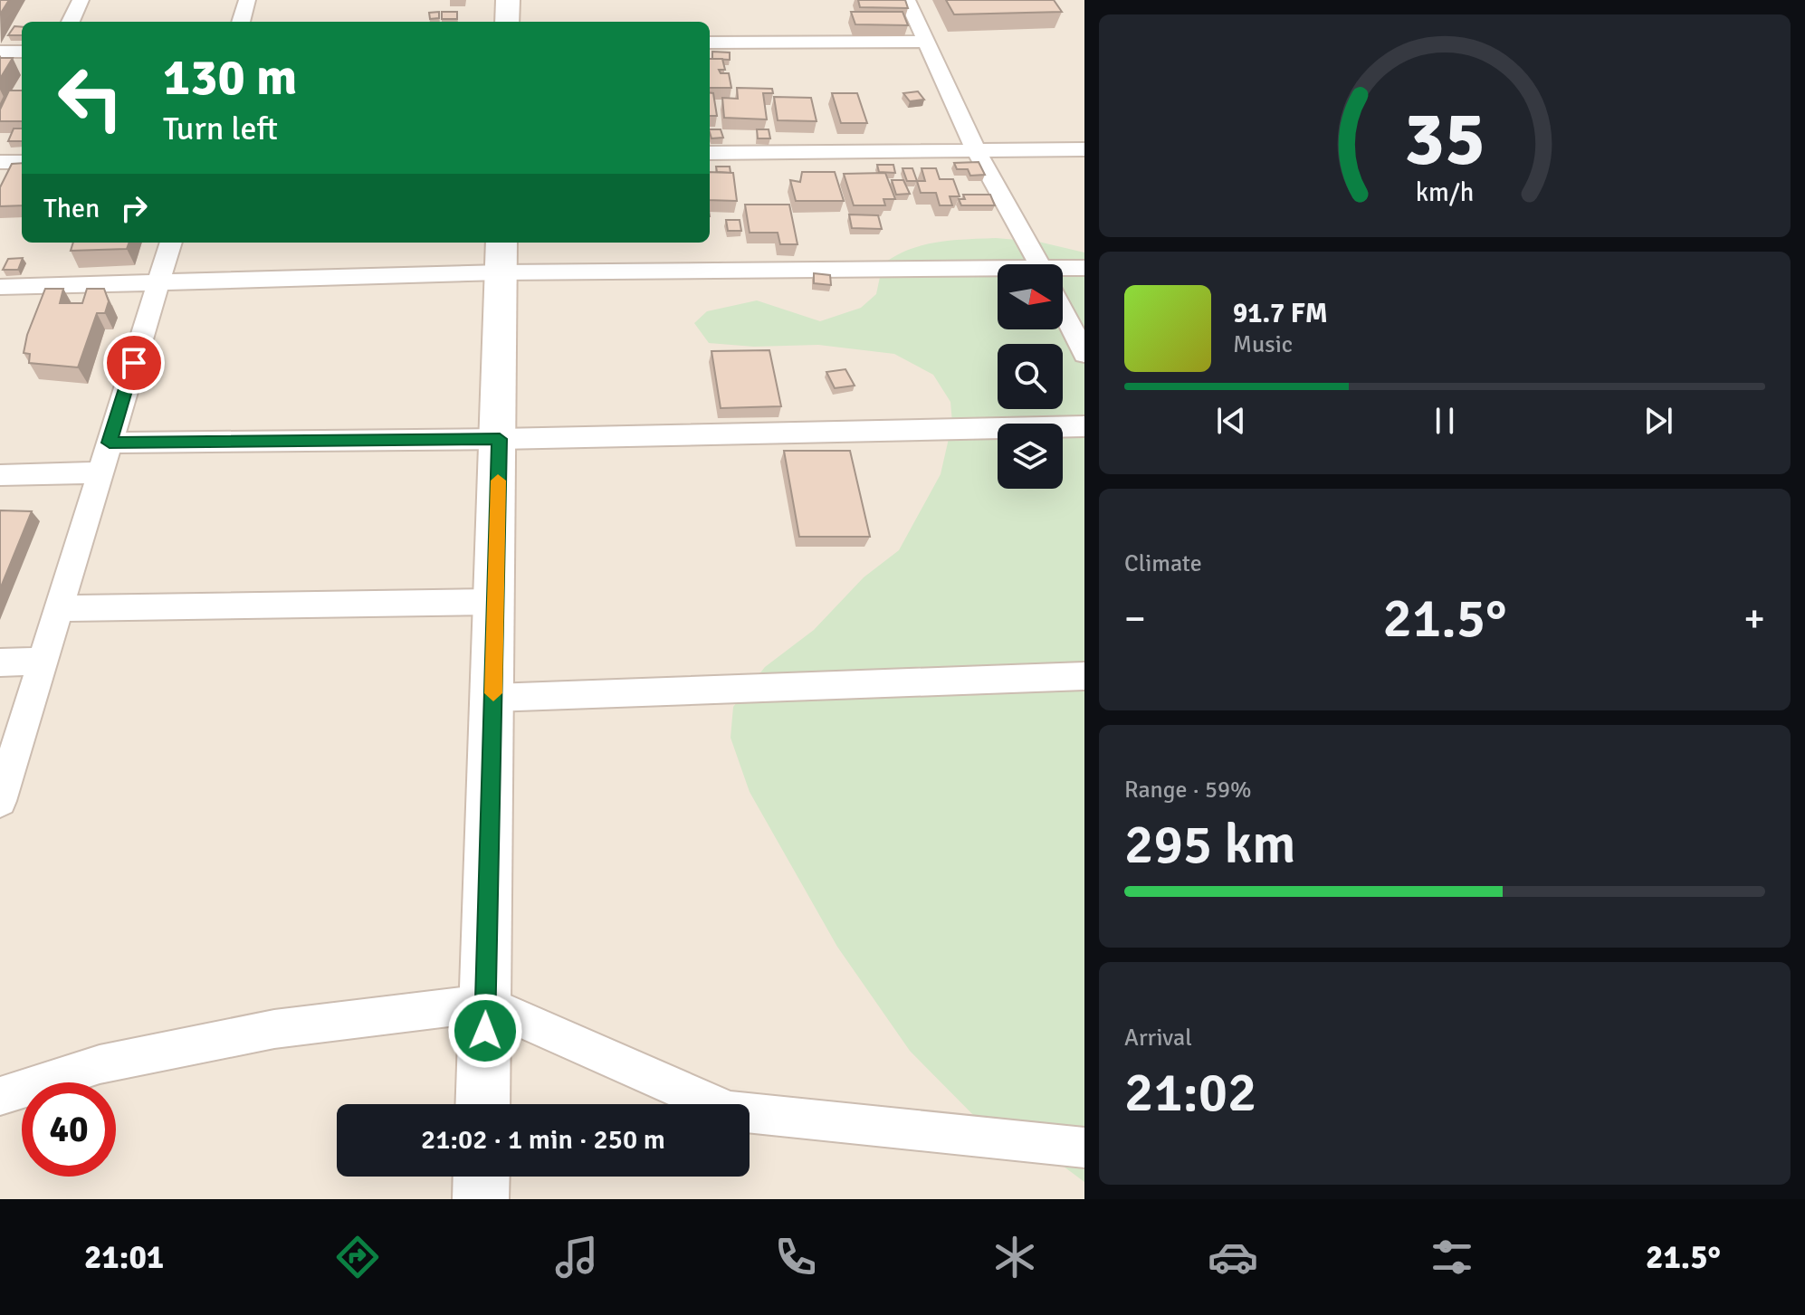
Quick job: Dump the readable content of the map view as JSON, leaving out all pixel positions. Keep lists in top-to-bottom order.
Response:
{
  "north": "right",
  "page": {
    "turn": ["130 m", "Turn left"],
    "then": "Then",
    "song": ["91.7 FM", "Music"],
    "tile": [
      "Climate",
      ["Range · 59%", "295 km"],
      ["Arrival", "21:02"]
    ],
    "heat": ["−", "21.5°", "+"],
    "limit": "40",
    "trip": "21:02 · 1 min · 250 m",
    "tabs": ["21:01", "21.5°"],
    "gauge": ["35", "km/h"]
  }
}
